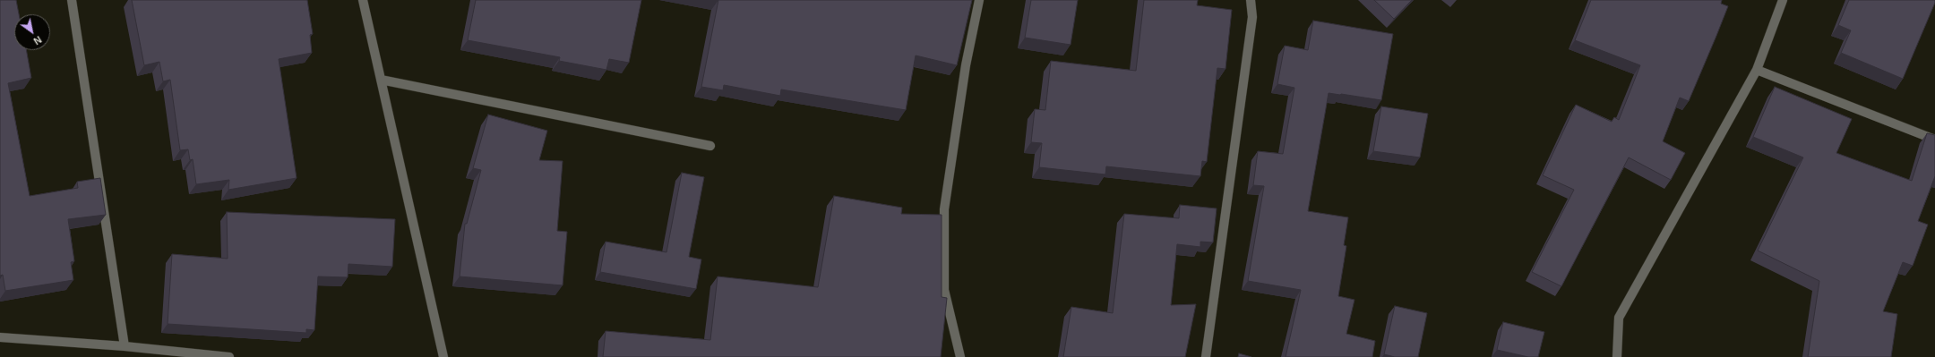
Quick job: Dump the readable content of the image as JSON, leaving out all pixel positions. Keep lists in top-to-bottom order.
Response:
{
  "north": "bottom right"
}
